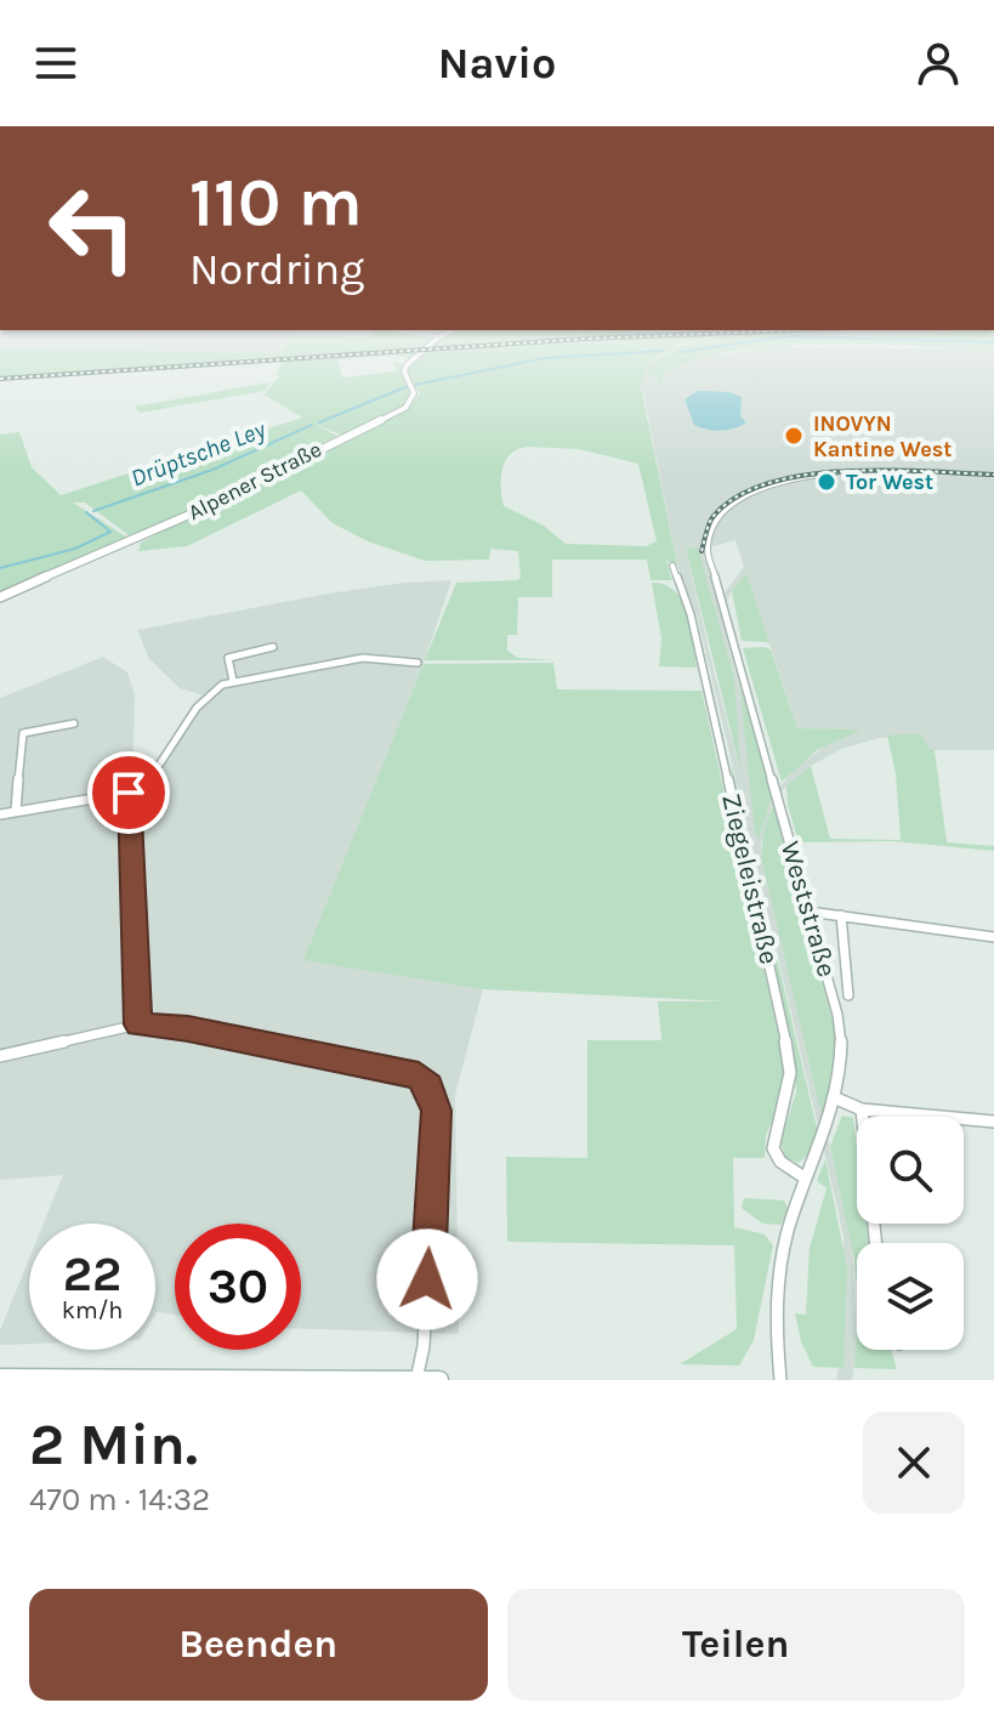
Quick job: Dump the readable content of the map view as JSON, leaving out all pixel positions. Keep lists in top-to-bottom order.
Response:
{
  "streets": {
    "street": ["Alpener Straße", "Ziegeleistraße", "Weststraße"]
  },
  "crossings": [
    ["Ziegeleistraße", "Weststraße"]
  ],
  "water": ["Drüptsche Ley"],
  "places": ["INOVYN Kantine West", "Tor West"],
  "page": {
    "header": "Navio",
    "turn": ["110 m", "Nordring"],
    "speed": "22 km/h",
    "limit": "30",
    "heading": ["2 Min.", "470 m · 14:32"],
    "buttons": ["Beenden", "Teilen"]
  }
}
